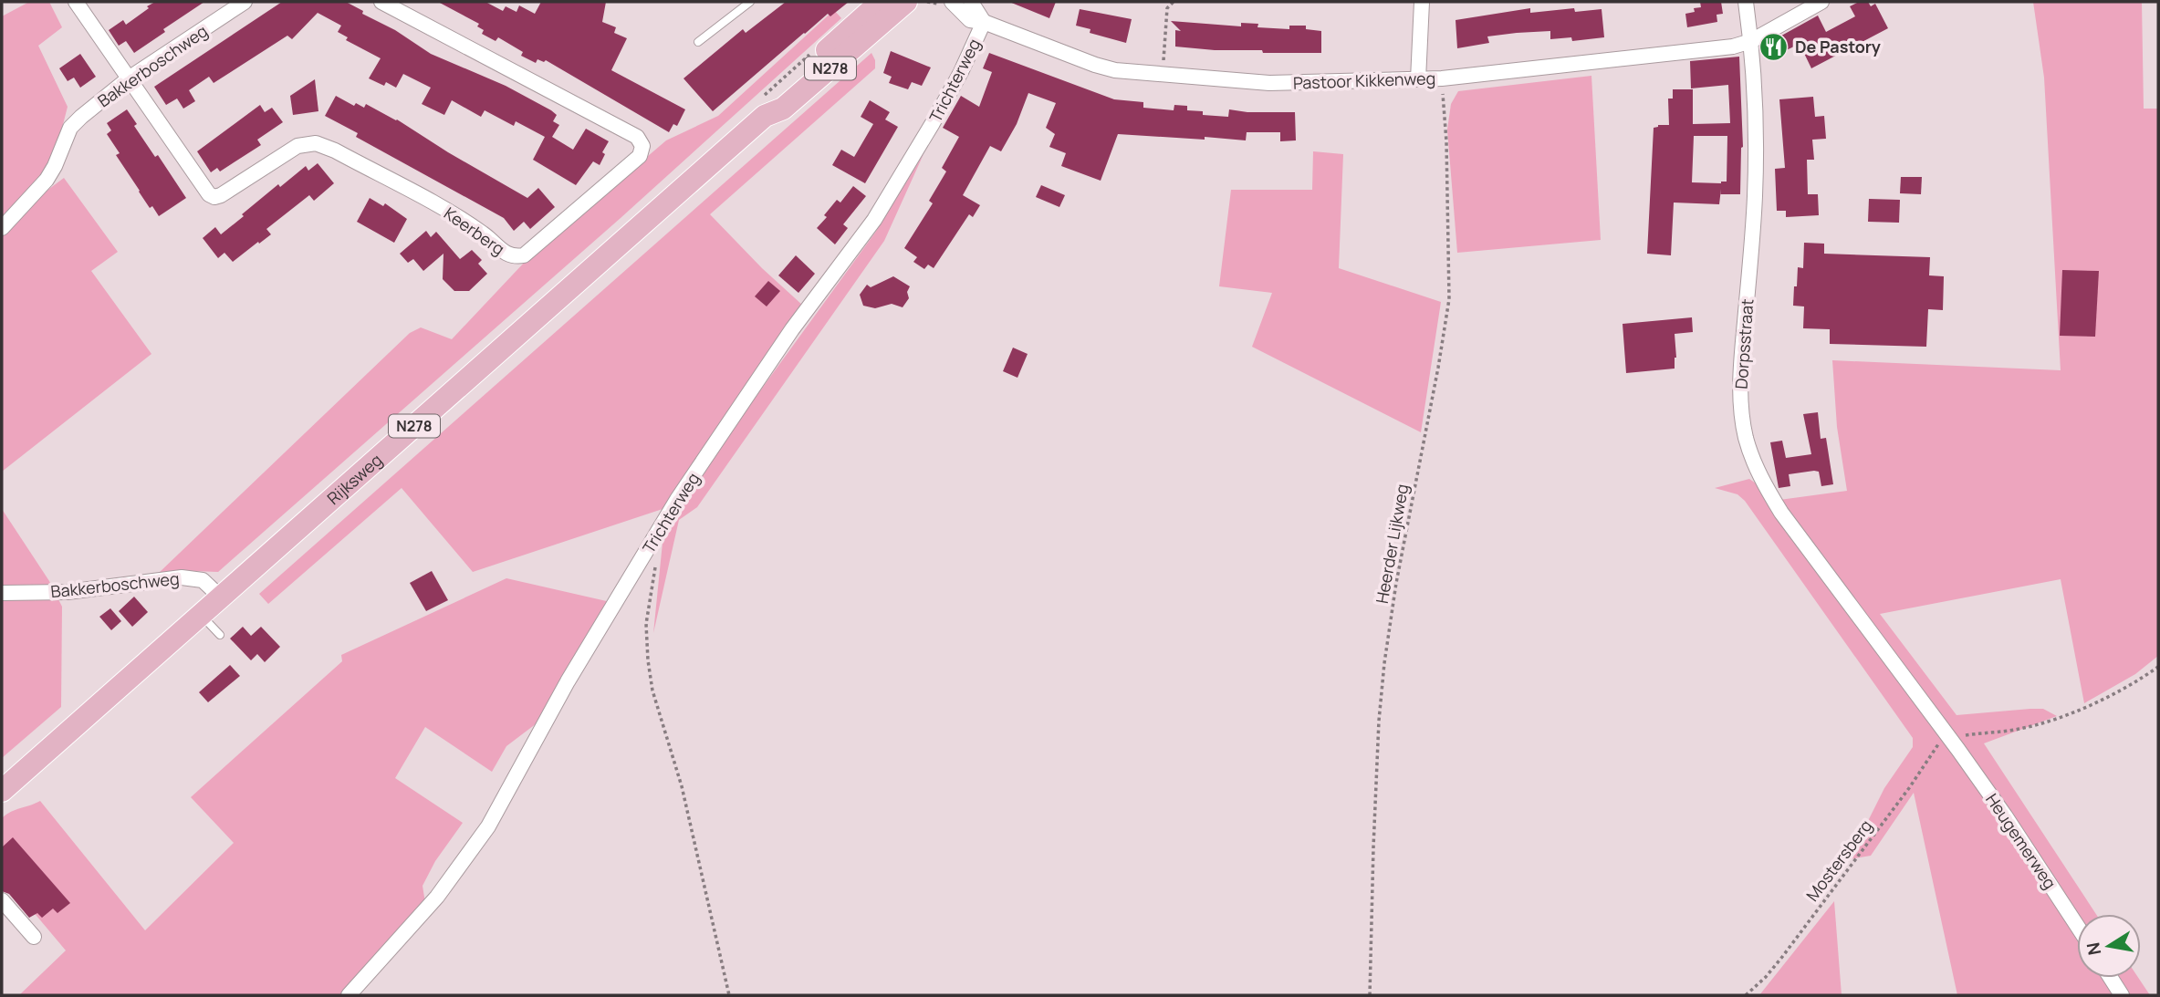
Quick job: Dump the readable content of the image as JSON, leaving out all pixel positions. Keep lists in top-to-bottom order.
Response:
{
  "streets": {
    "main road": ["N278", "Rijksweg"],
    "street": [
      "Bakkerboschweg",
      "Trichterweg",
      "Pastoor Kikkenweg",
      "Keerberg",
      "Dorpsstraat",
      "Heugemerweg"
    ],
    "path": ["Heerder Lijkweg", "Mostersberg"]
  },
  "crossings": [
    ["Bakkerboschweg", "Keerberg"],
    ["Bakkerboschweg", "Rijksweg"],
    ["Trichterweg", "Pastoor Kikkenweg"],
    ["Pastoor Kikkenweg", "Dorpsstraat"],
    ["Dorpsstraat", "Heugemerweg"],
    ["Dorpsstraat", "Mostersberg"],
    ["Heugemerweg", "Mostersberg"]
  ],
  "places": {
    "restaurant": ["De Pastory"]
  },
  "north": "left"
}
